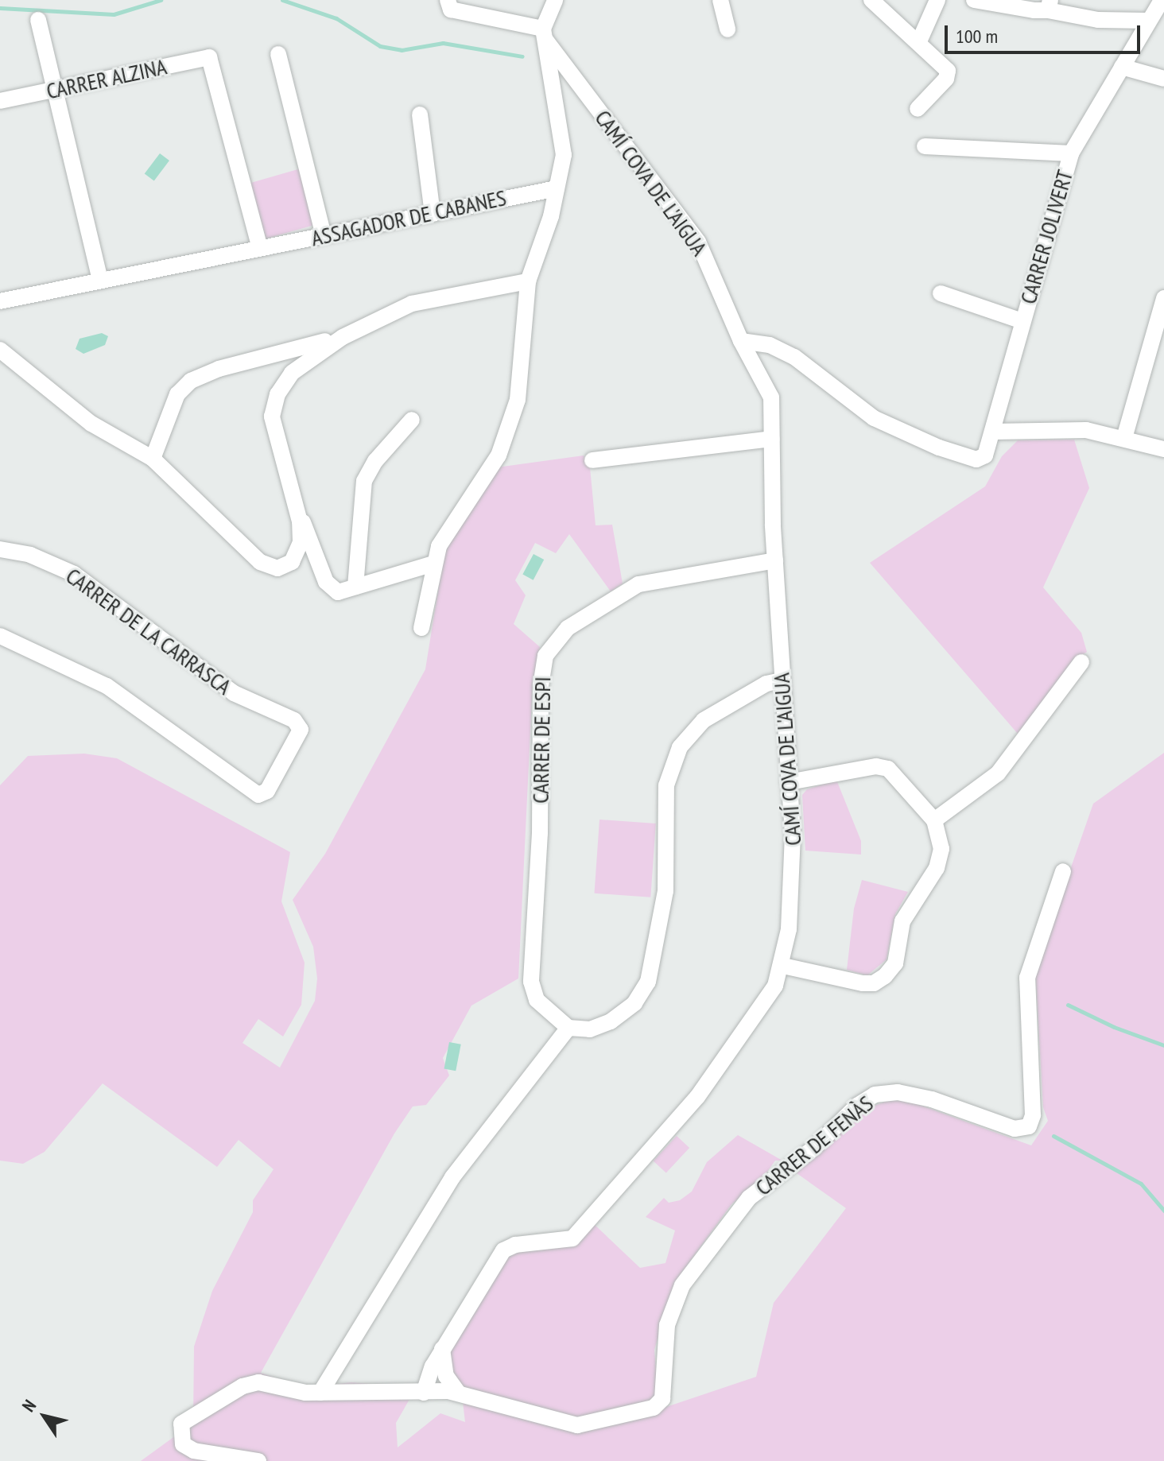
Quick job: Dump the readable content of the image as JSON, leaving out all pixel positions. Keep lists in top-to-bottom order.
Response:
{
  "streets": {
    "street": [
      "CARRER ALZINA",
      "CAMÍ COVA DE L'AIGUA",
      "ASSAGADOR DE CABANES",
      "CARRER JOLIVERT",
      "CARRER DE LA CARRASCA",
      "CARRER DE ESPI",
      "CARRER DE FENÀS"
    ]
  },
  "crossings": [
    ["CARRER ALZINA", "ASSAGADOR DE CABANES"],
    ["CAMÍ COVA DE L'AIGUA", "CARRER JOLIVERT"],
    ["CAMÍ COVA DE L'AIGUA", "CARRER DE ESPI"]
  ],
  "scale_bar": "100 m",
  "north": "top left"
}
